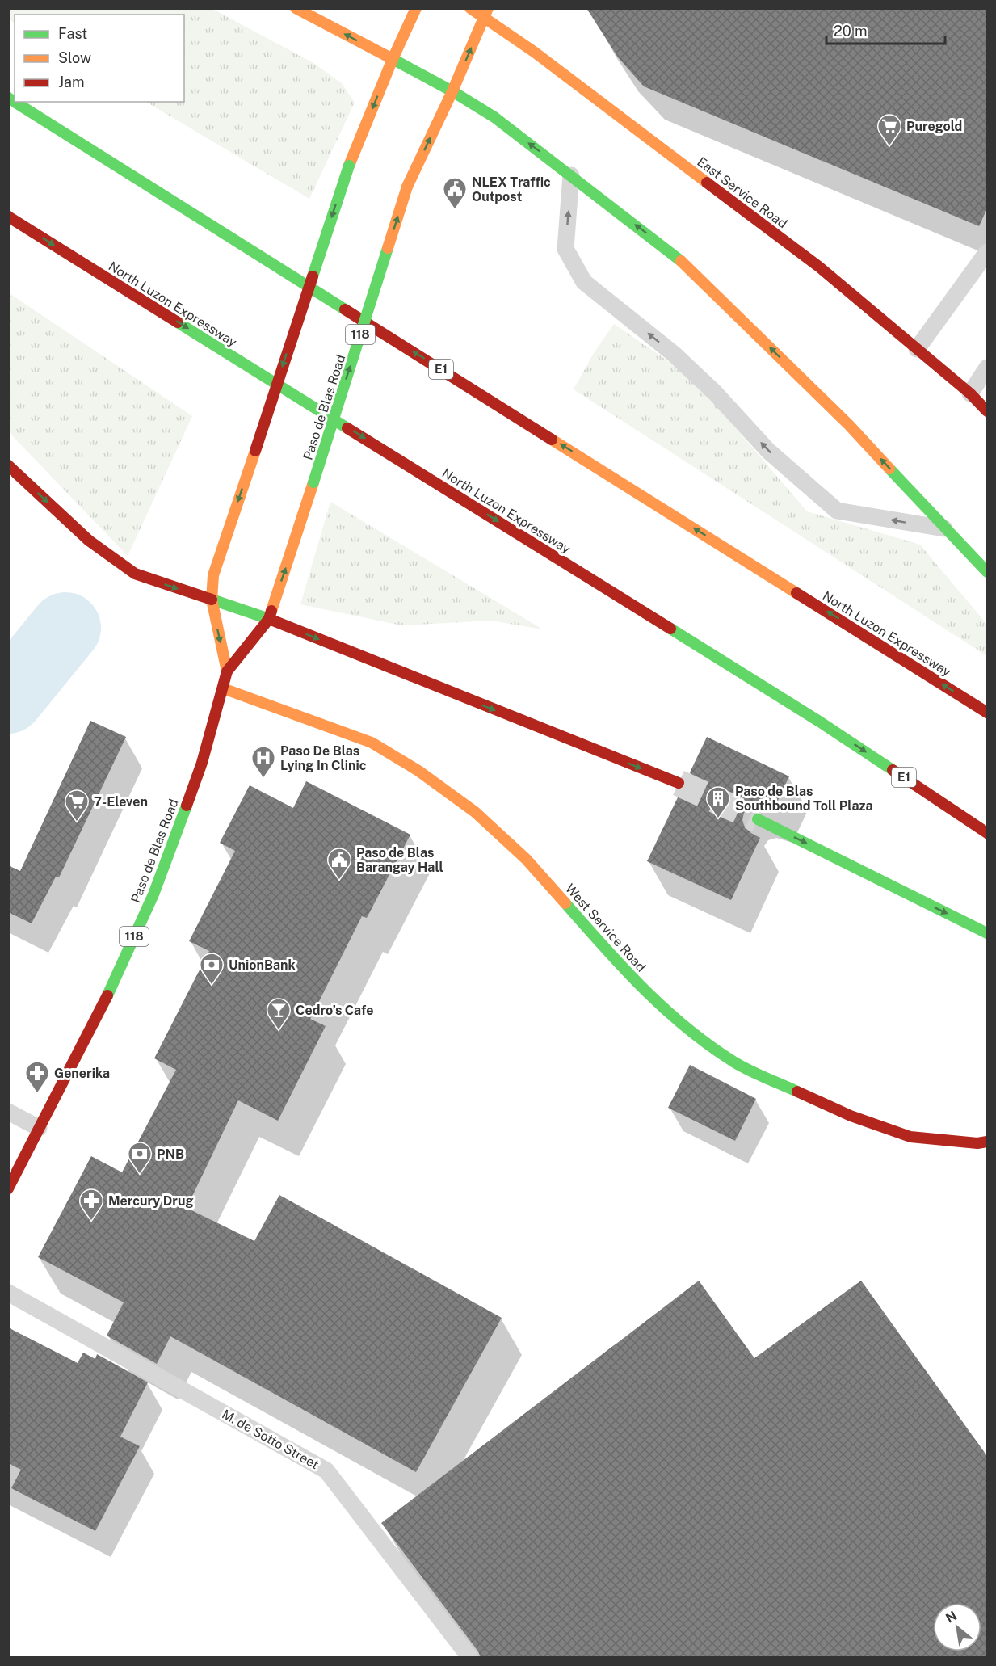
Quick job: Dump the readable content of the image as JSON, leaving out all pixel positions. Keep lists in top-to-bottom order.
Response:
{
  "streets": {
    "main road": [
      "East Service Road",
      "North Luzon Expressway",
      "118",
      "E1",
      "Paso de Blas Road",
      "West Service Road"
    ],
    "lane": ["M. de Sotto Street"]
  },
  "crossings": [
    ["East Service Road", "Paso de Blas Road"],
    ["Paso de Blas Road", "West Service Road"]
  ],
  "places": {
    "supermarket": ["Puregold", "7-Eleven"],
    "public building": ["NLEX Traffic Outpost", "Paso de Blas Barangay Hall"],
    "hospital": ["Paso De Blas Lying In Clinic"],
    "building": ["Paso de Blas Southbound Toll Plaza"],
    "bank": ["UnionBank", "PNB"],
    "bar": ["Cedro’s Cafe"],
    "pharmacy": ["Generika", "Mercury Drug"]
  },
  "legend": ["Fast", "Slow", "Jam"],
  "scale_bar": "20 m",
  "north": "top left"
}
